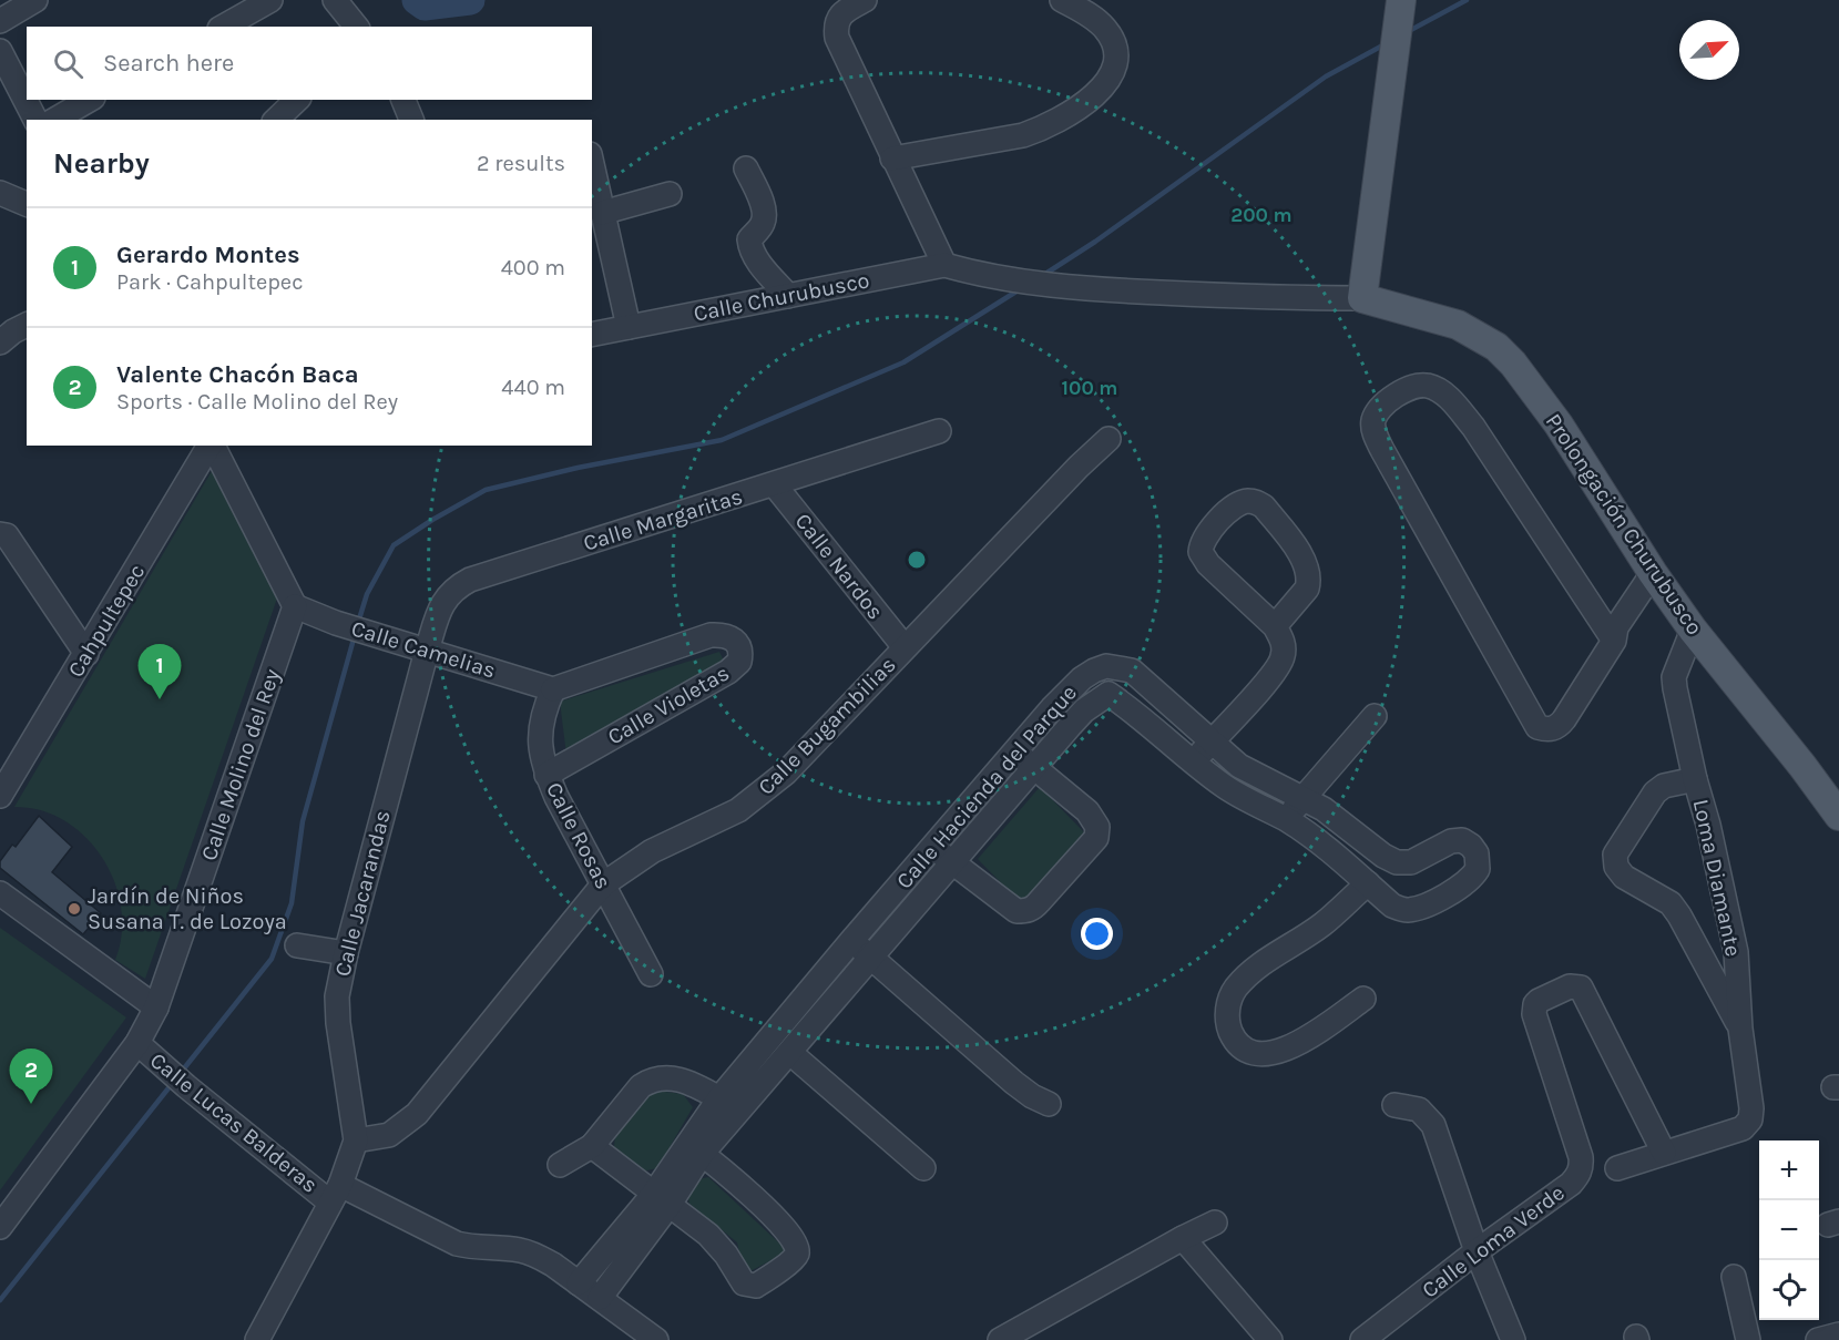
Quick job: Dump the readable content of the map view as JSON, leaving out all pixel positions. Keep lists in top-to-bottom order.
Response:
{
  "streets": {
    "main road": ["Prolongación Churubusco"],
    "street": [
      "Calle Churubusco",
      "Calle Margaritas",
      "Calle Nardos",
      "Cahpultepec",
      "Calle Camelias",
      "Calle Violetas",
      "Calle Bugambilias",
      "Calle Molino del Rey",
      "Calle Hacienda del Parque",
      "Calle Rosas",
      "Loma Diamante",
      "Calle Jacarandas",
      "Calle Lucas Balderas",
      "Calle Loma Verde"
    ]
  },
  "crossings": [
    ["Calle Churubusco", "Prolongación Churubusco"],
    ["Calle Margaritas", "Calle Nardos"],
    ["Calle Margaritas", "Calle Camelias"],
    ["Calle Margaritas", "Calle Jacarandas"],
    ["Prolongación Churubusco", "Loma Diamante"],
    ["Calle Nardos", "Calle Bugambilias"],
    ["Calle Camelias", "Calle Violetas"],
    ["Calle Camelias", "Calle Molino del Rey"],
    ["Calle Camelias", "Calle Rosas"],
    ["Calle Camelias", "Calle Jacarandas"],
    ["Calle Violetas", "Calle Rosas"],
    ["Calle Bugambilias", "Calle Rosas"],
    ["Calle Bugambilias", "Calle Jacarandas"],
    ["Calle Molino del Rey", "Calle Lucas Balderas"],
    ["Calle Hacienda del Parque", "Calle Lucas Balderas"],
    ["Loma Diamante", "Calle Loma Verde"]
  ],
  "places": ["Jardín de Niños Susana T. de Lozoya"],
  "north": "top right",
  "page": {
    "search": "Search here",
    "heading": ["Nearby", "2 results"],
    "list": [
      {
        "mark": "1",
        "name": "Gerardo Montes",
        "note": "Park · Cahpultepec",
        "value": "400 m"
      },
      {
        "mark": "2",
        "name": "Valente Chacón Baca",
        "note": "Sports · Calle Molino del Rey",
        "value": "440 m"
      }
    ],
    "pins": ["1", "2"],
    "map_buttons": ["+", "−"]
  },
  "rings": ["200 m", "100 m"]
}
